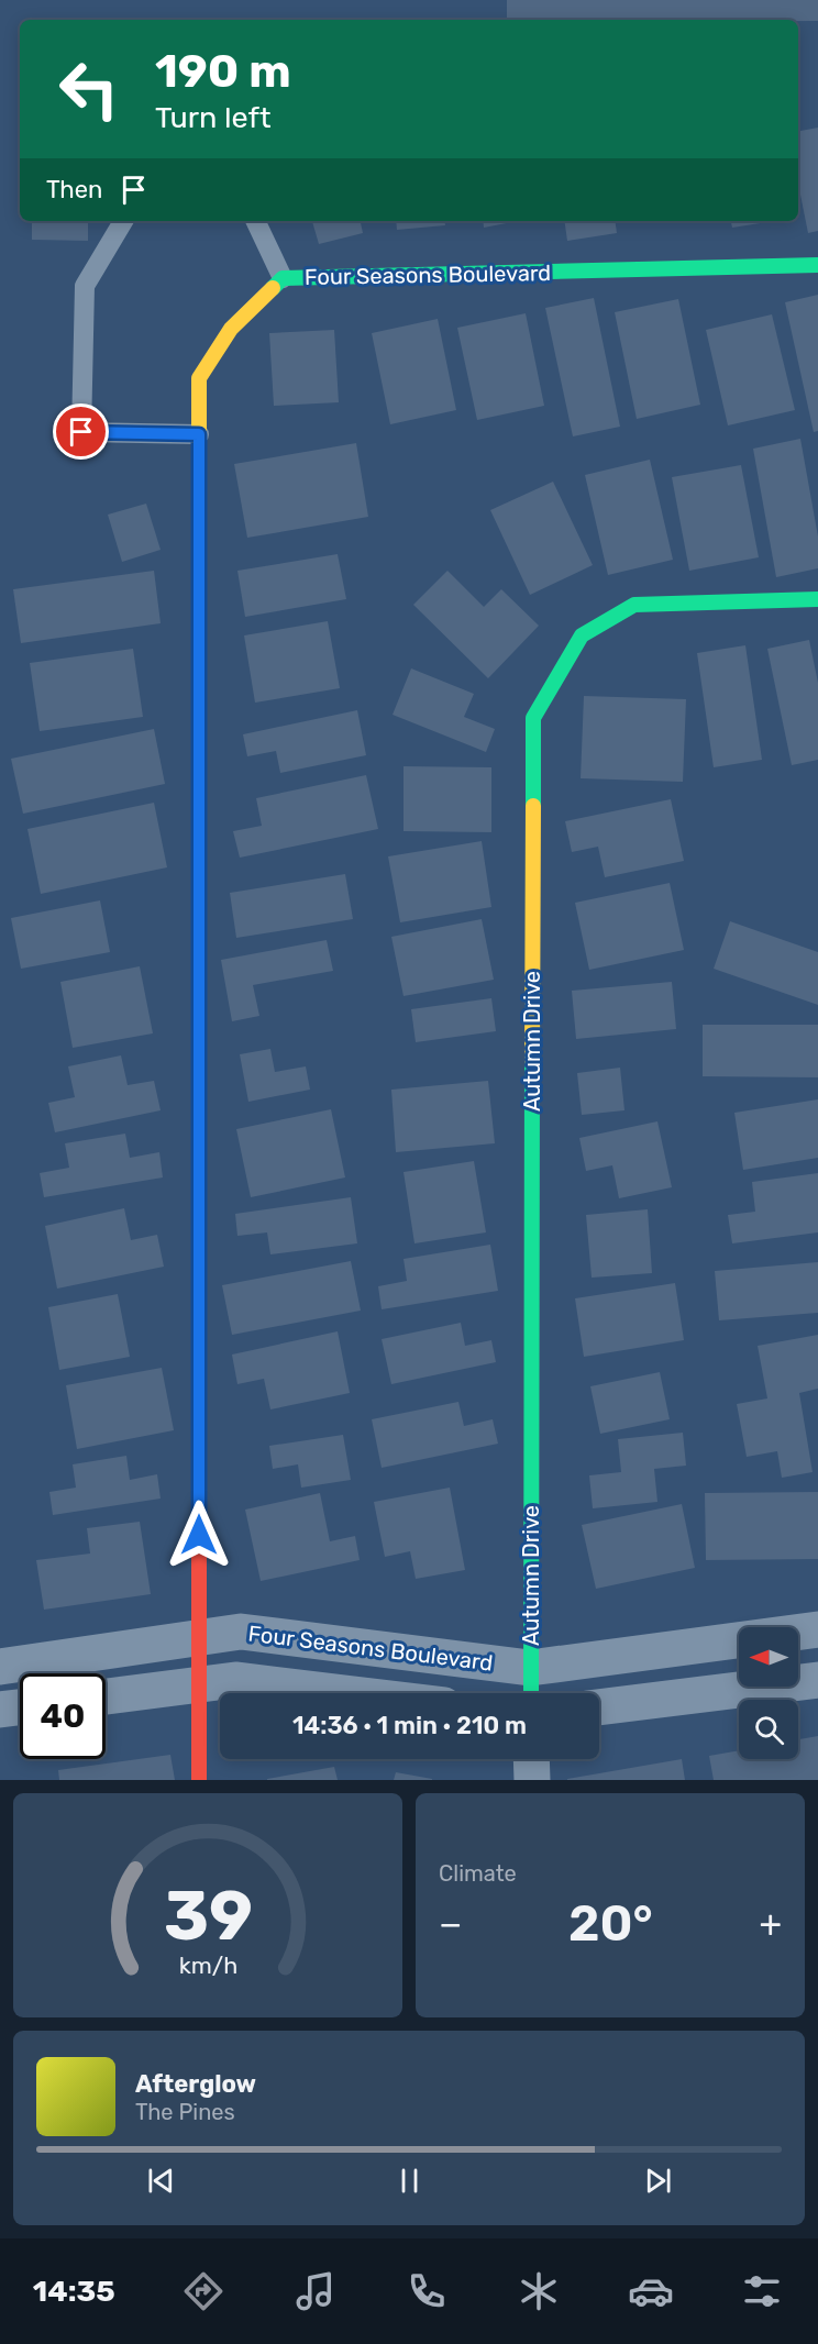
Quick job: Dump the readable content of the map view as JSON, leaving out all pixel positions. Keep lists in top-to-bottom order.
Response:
{
  "streets": {
    "street": ["Four Seasons Boulevard", "Autumn Drive"]
  },
  "crossings": [
    ["Four Seasons Boulevard", "Autumn Drive"]
  ],
  "north": "left",
  "page": {
    "turn": ["190 m", "Turn left"],
    "then": "Then",
    "limit": "40",
    "trip": "14:36 · 1 min · 210 m",
    "tile": "Climate",
    "heat": ["−", "20°", "+"],
    "song": ["Afterglow", "The Pines"],
    "tabs": "14:35",
    "gauge": ["39", "km/h"]
  }
}
